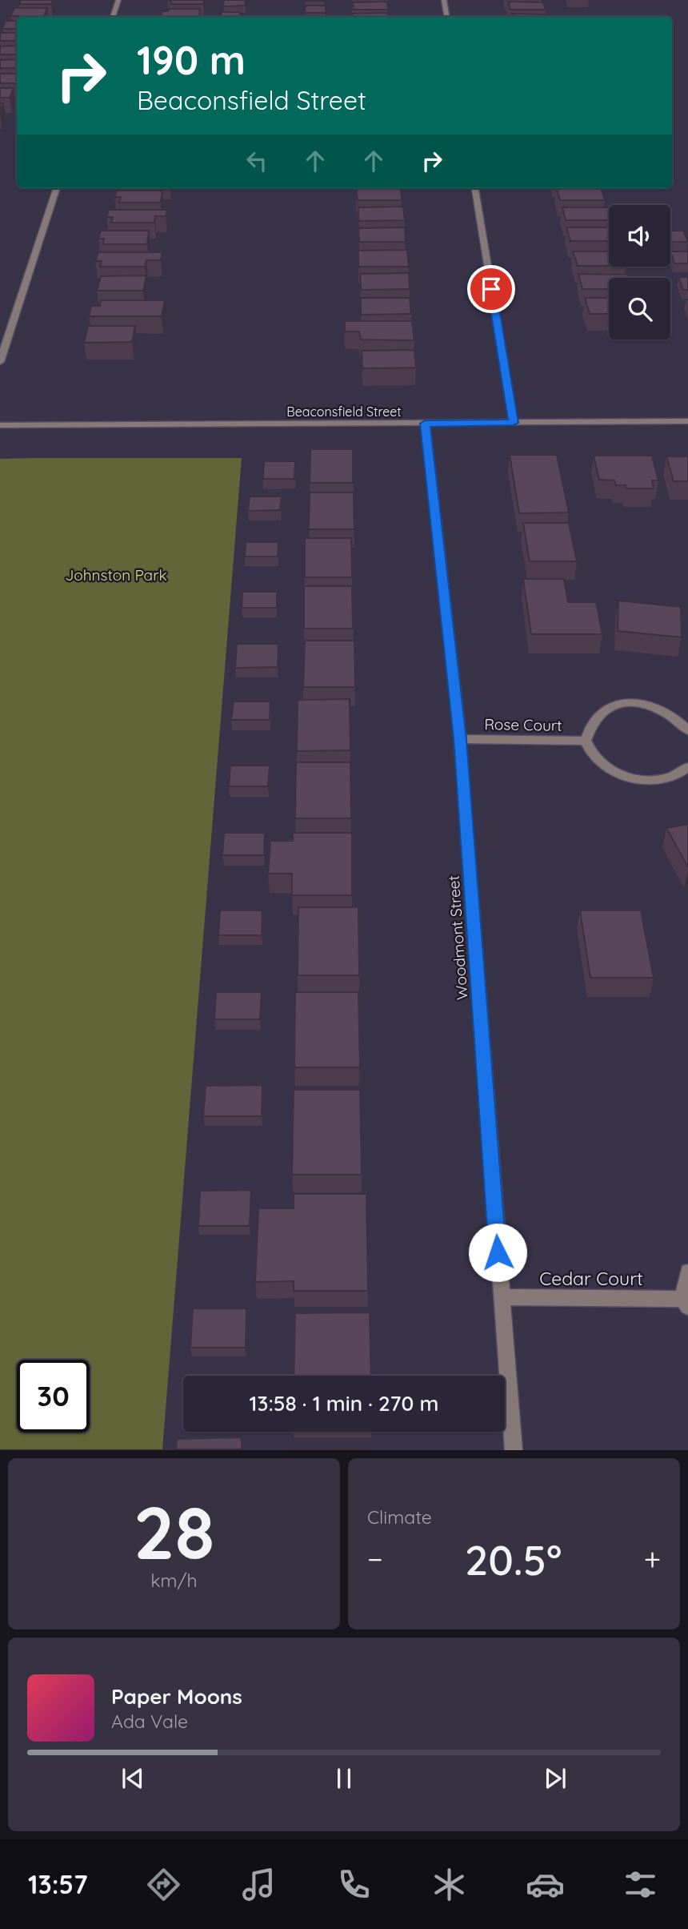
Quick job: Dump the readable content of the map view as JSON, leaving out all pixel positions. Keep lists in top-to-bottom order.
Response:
{
  "streets": {
    "street": [
      "Beaconsfield Street",
      "Rose Court",
      "Woodmont Street",
      "Cedar Court"
    ]
  },
  "crossings": [
    ["Beaconsfield Street", "Woodmont Street"],
    ["Rose Court", "Woodmont Street"],
    ["Woodmont Street", "Cedar Court"]
  ],
  "parks": ["Johnston Park"],
  "page": {
    "turn": ["190 m", "Beaconsfield Street"],
    "limit": "30",
    "trip": "13:58 · 1 min · 270 m",
    "tile": [
      ["28", "km/h"],
      "Climate"
    ],
    "heat": ["−", "20.5°", "+"],
    "song": ["Paper Moons", "Ada Vale"],
    "tabs": "13:57"
  }
}
